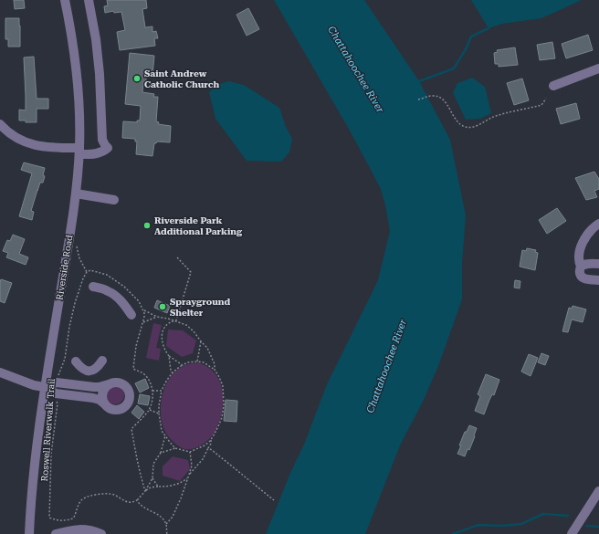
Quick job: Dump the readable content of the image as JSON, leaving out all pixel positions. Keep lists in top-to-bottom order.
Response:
{
  "streets": {
    "street": ["Riverside Road"],
    "path": ["Roswell Riverwalk Trail"]
  },
  "water": ["Chattahoochee River"],
  "places": ["Saint Andrew Catholic Church", "Riverside Park Additional Parking", "Sprayground Shelter"]
}
